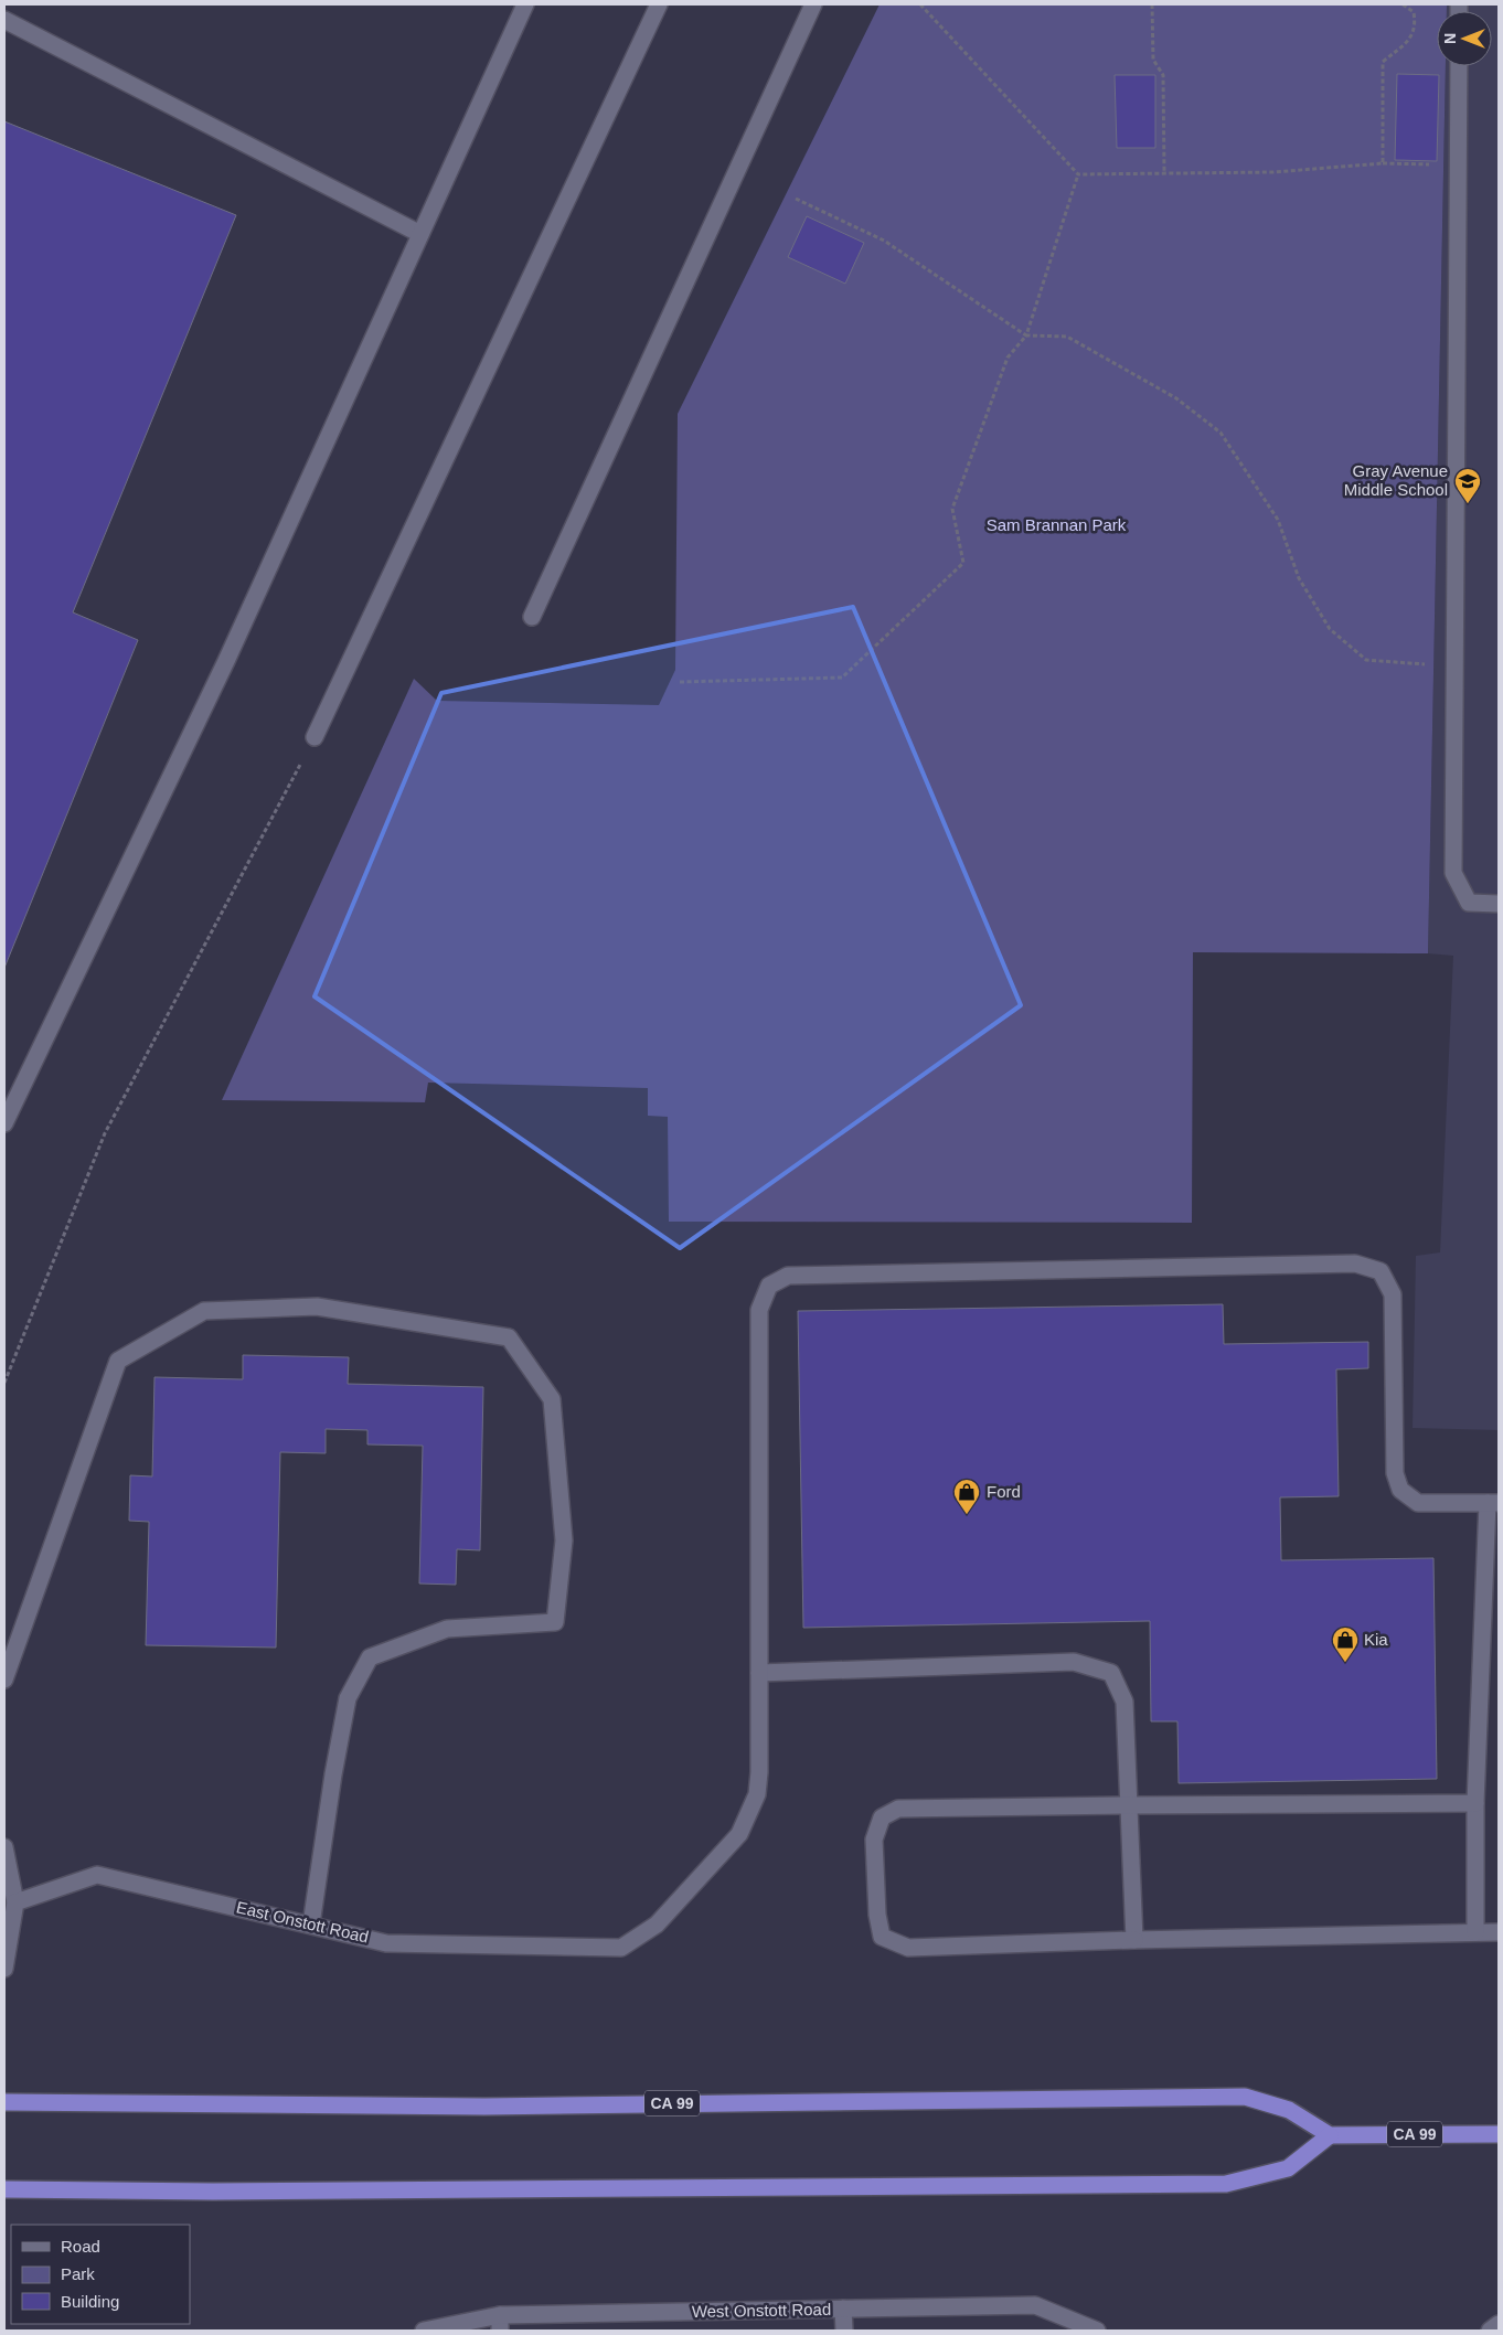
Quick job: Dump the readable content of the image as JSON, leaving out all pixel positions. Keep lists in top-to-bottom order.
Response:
{
  "streets": {
    "highway": ["CA 99"],
    "street": ["East Onstott Road", "West Onstott Road"]
  },
  "parks": ["Sam Brannan Park"],
  "places": {
    "school or university": ["Gray Avenue Middle School"],
    "shop": ["Ford", "Kia"]
  },
  "legend": ["Road", "Park", "Building"],
  "north": "left"
}
